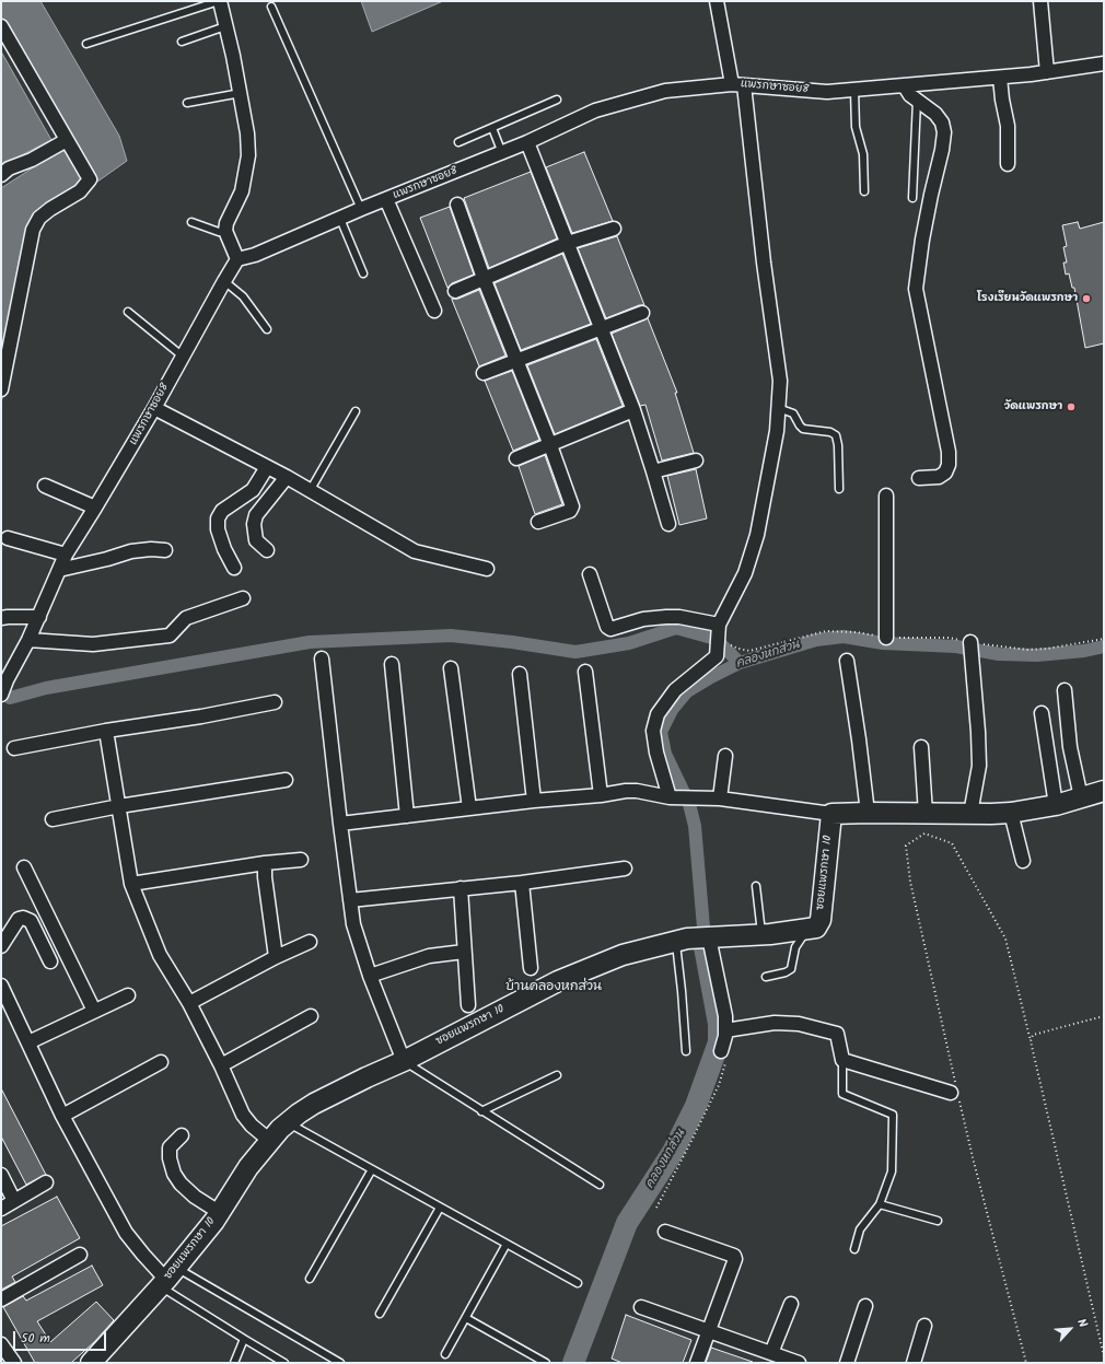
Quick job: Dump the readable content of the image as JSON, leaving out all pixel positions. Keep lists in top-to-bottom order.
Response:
{
  "streets": {
    "street": ["แพรกษาซอย8", "ซอยแพรกษา 10"]
  },
  "districts": ["บ้านคลองหกส่วน"],
  "water": ["คลองหกส่วน"],
  "places": ["โรงเรียนวัดแพรกษา", "วัดแพรกษา"],
  "scale_bar": "50 m",
  "north": "top right"
}
